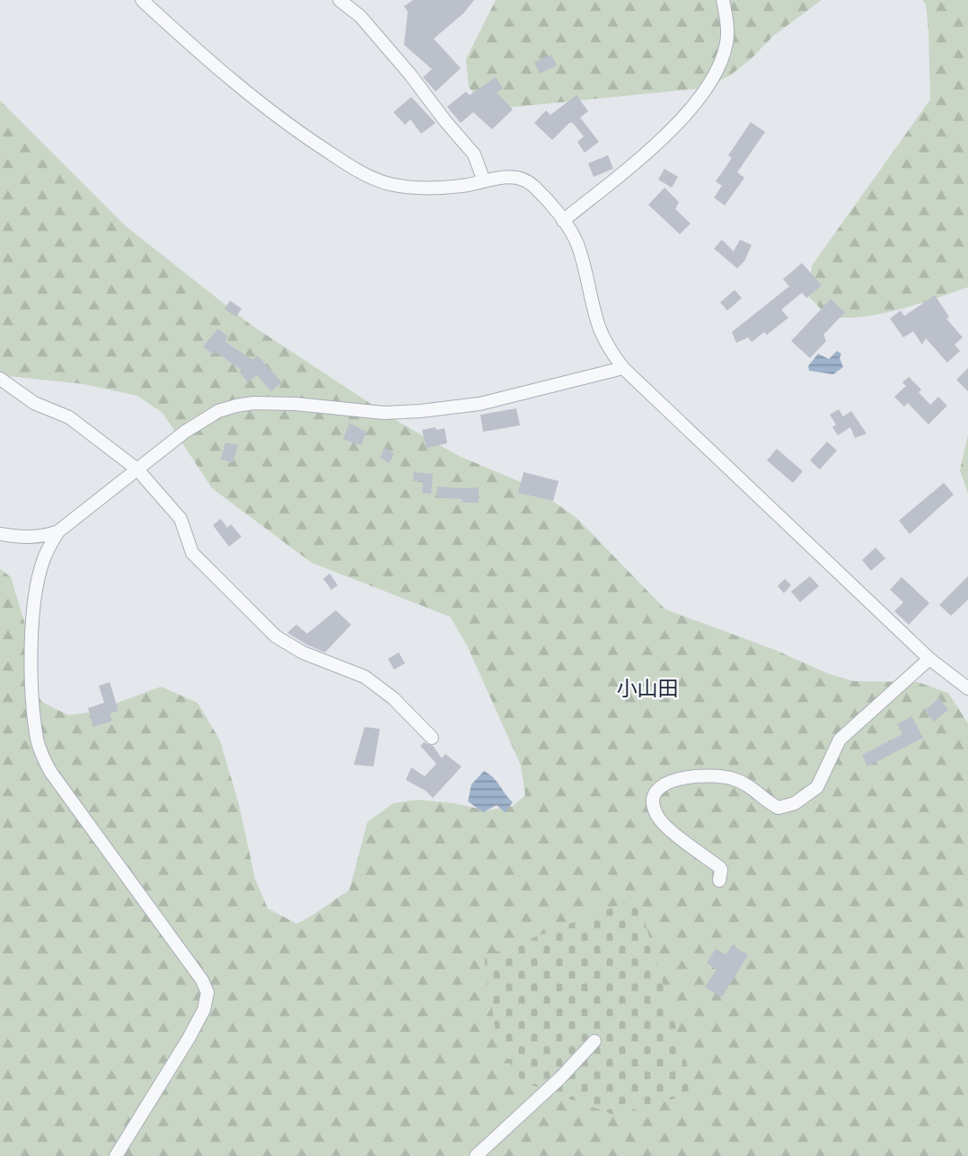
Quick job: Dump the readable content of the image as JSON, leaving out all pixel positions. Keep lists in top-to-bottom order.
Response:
{
  "districts": ["小山田"]
}
